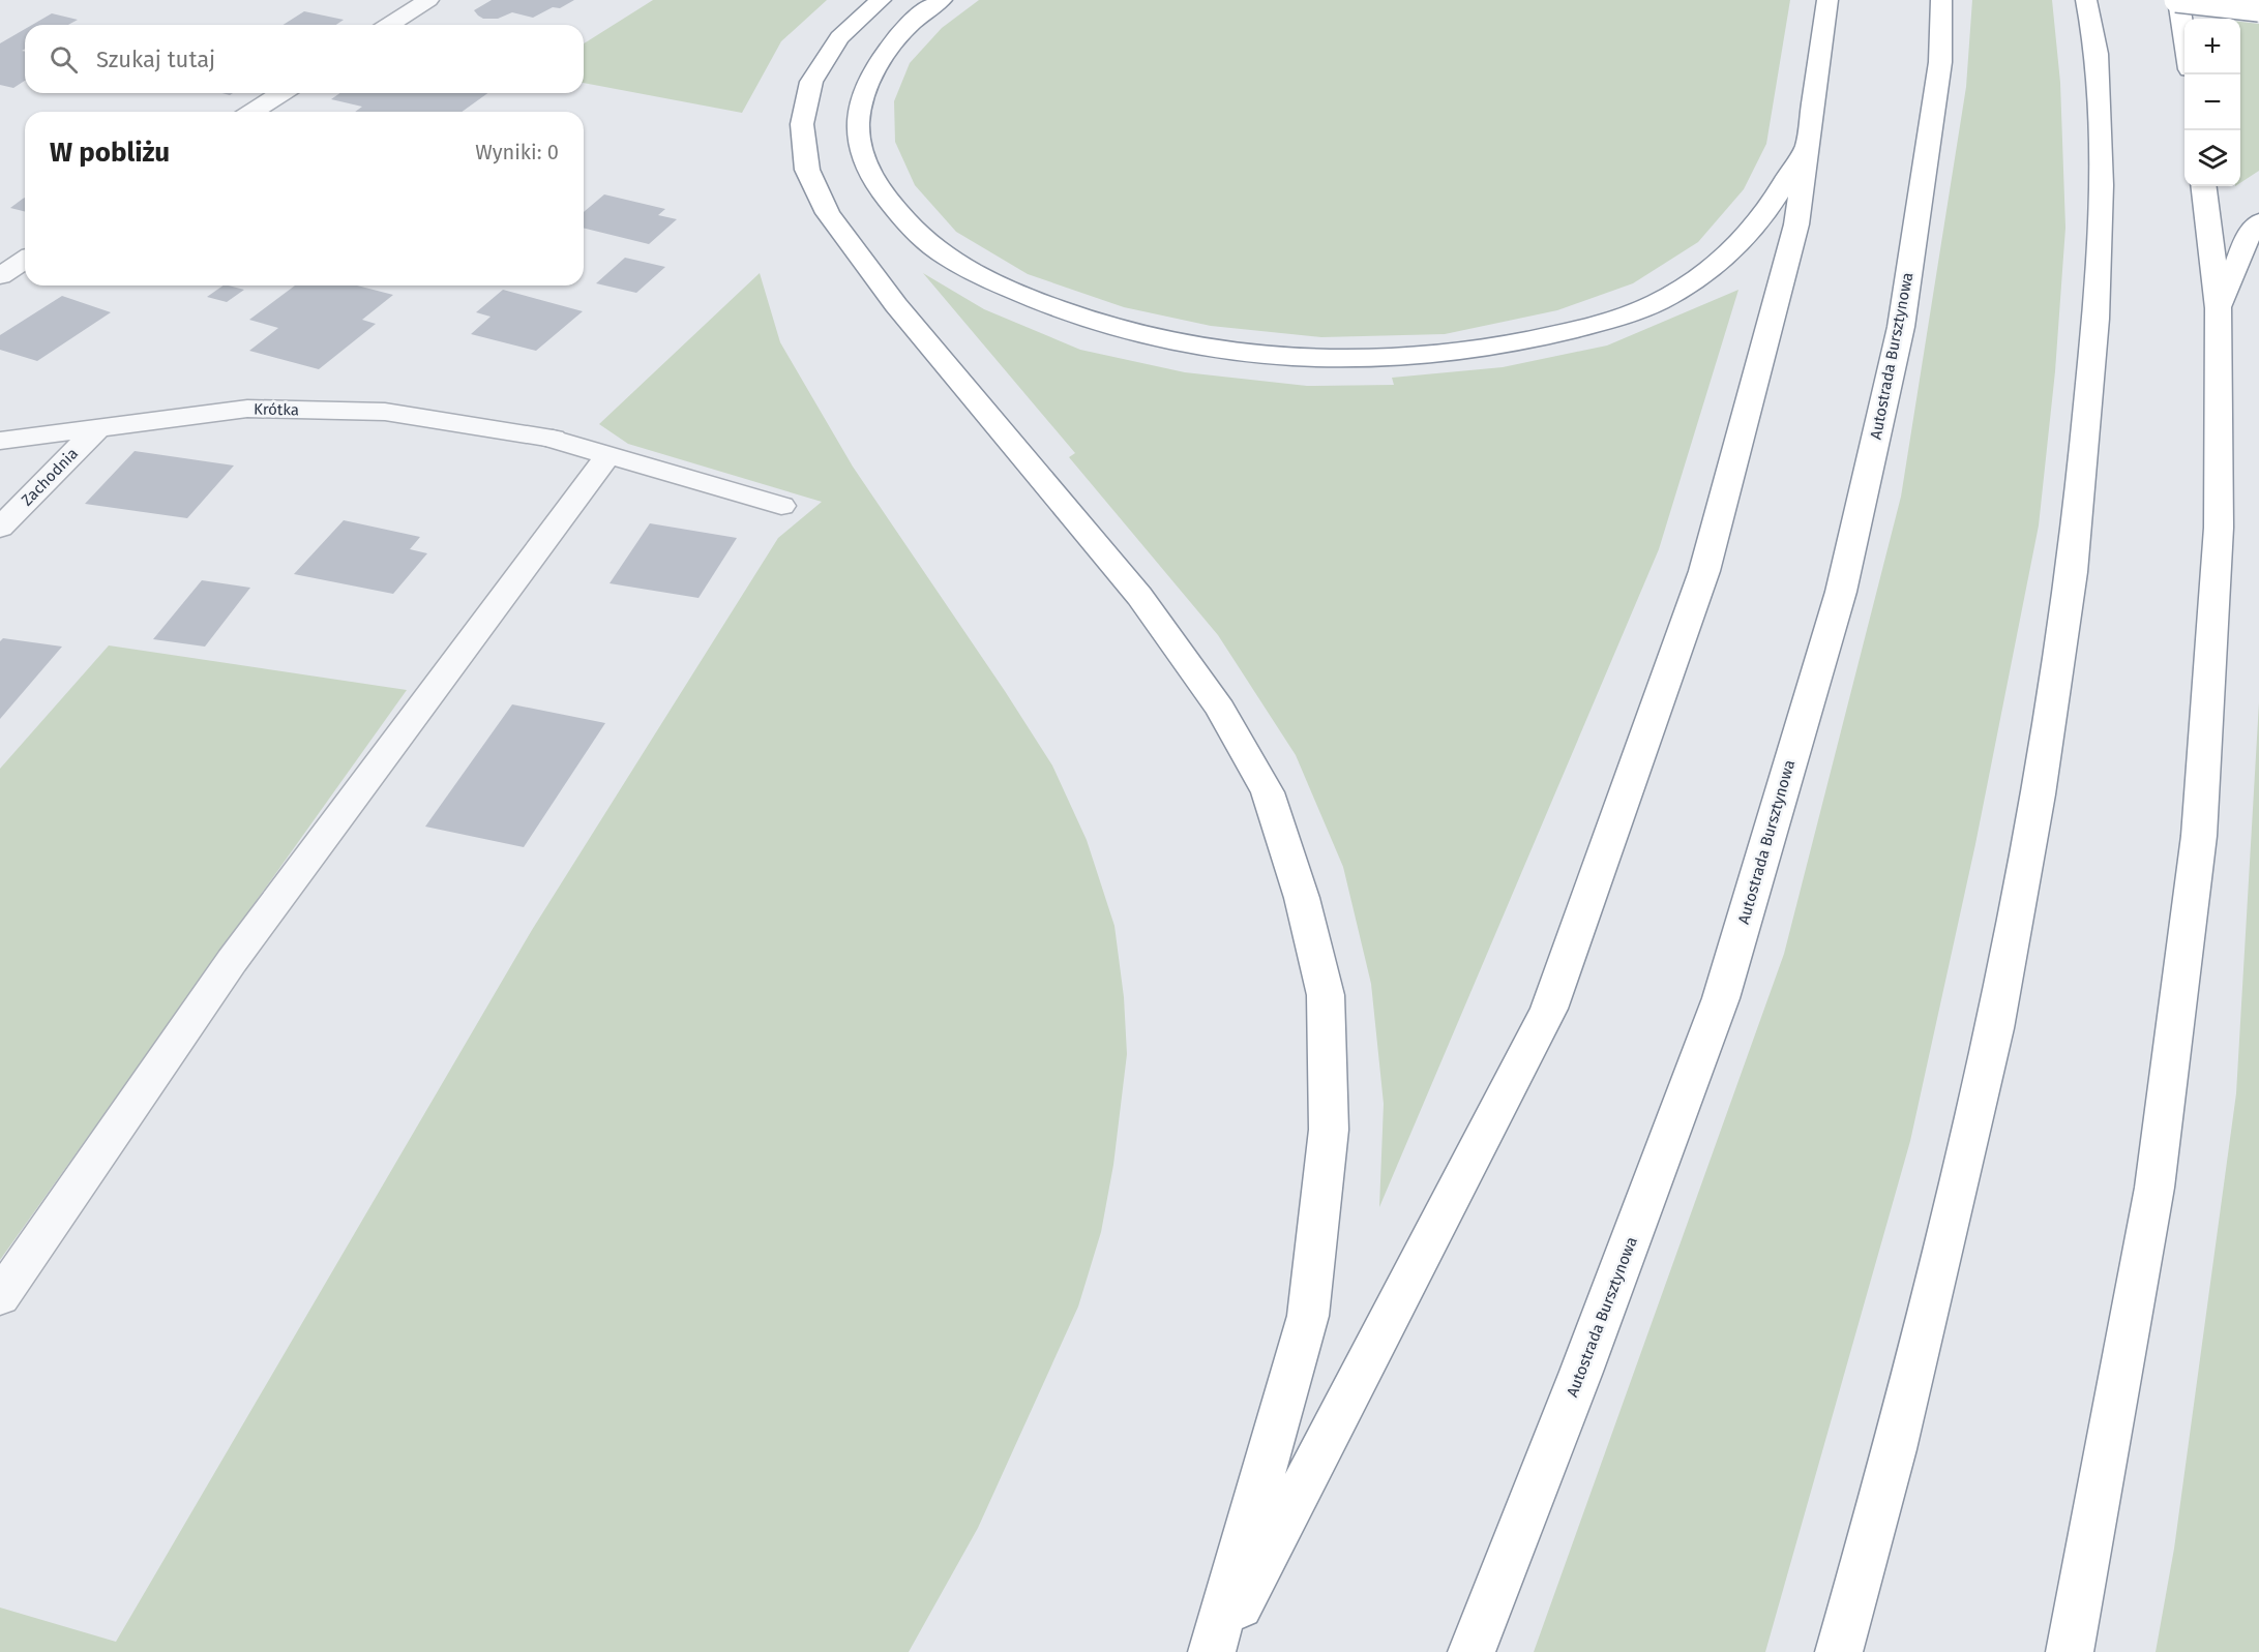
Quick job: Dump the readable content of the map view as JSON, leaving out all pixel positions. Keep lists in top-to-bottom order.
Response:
{
  "streets": {
    "highway": ["Autostrada Bursztynowa"],
    "street": ["Krótka", "Zachodnia"]
  },
  "crossings": [
    ["Krótka", "Zachodnia"]
  ],
  "page": {
    "map_buttons": ["+", "−"],
    "search": "Szukaj tutaj",
    "heading": ["W pobliżu", "Wyniki: 0"]
  }
}
